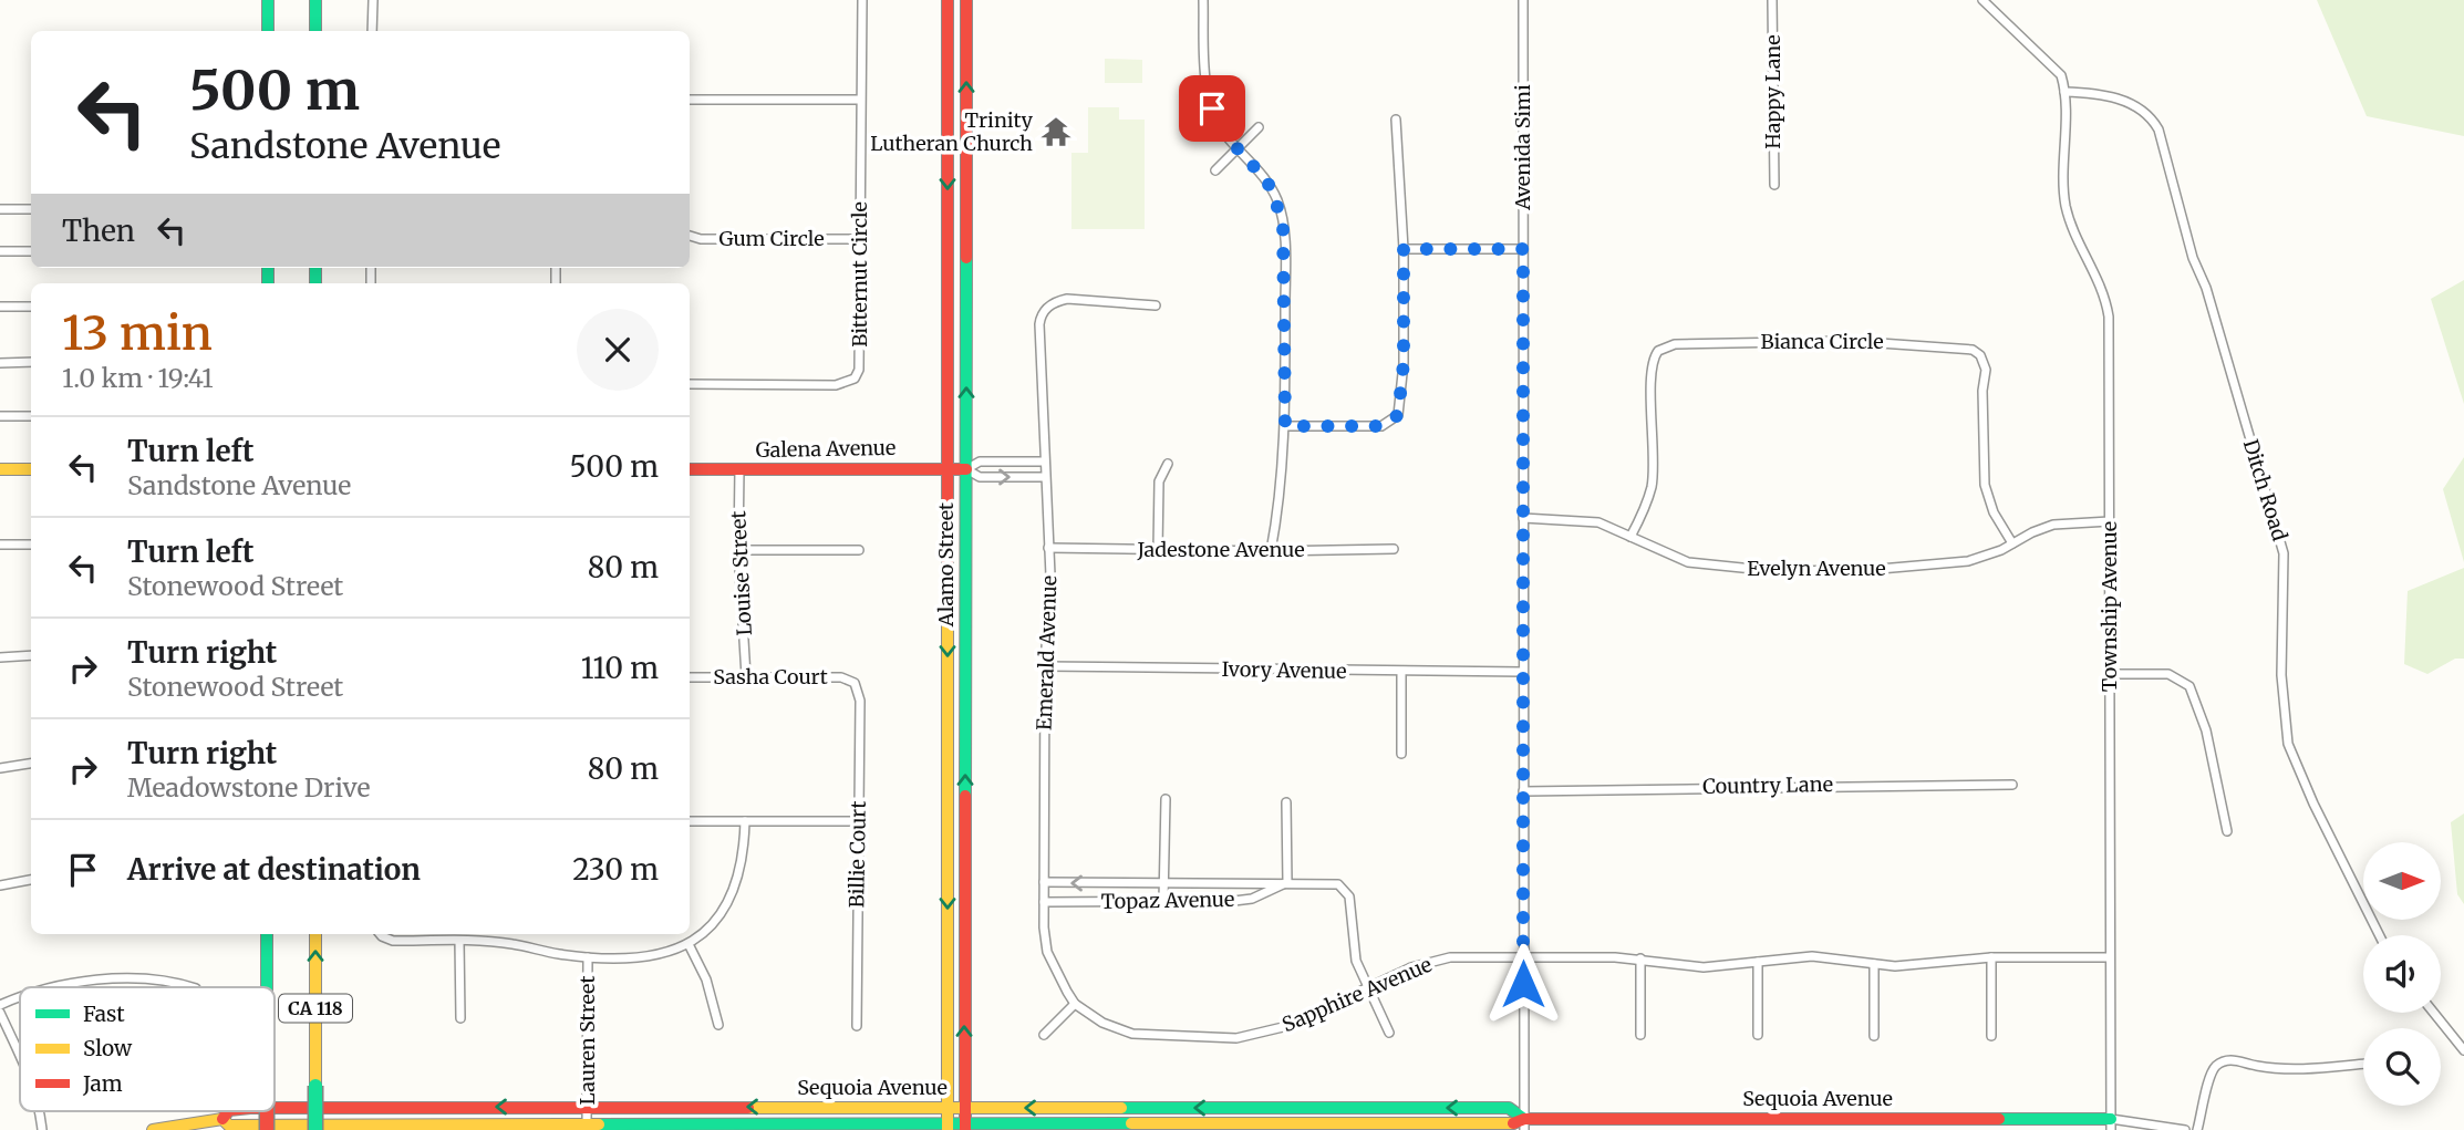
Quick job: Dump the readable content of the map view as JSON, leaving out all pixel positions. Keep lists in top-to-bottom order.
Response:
{
  "streets": {
    "main road": [
      "Galena Avenue",
      "Alamo Street",
      "CA 118",
      "Sequoia Avenue"
    ],
    "street": [
      "Happy Lane",
      "Avenida Simi",
      "Gum Circle",
      "Bitternut Circle",
      "Bianca Circle",
      "Ditch Road",
      "Jadestone Avenue",
      "Evelyn Avenue",
      "Louise Street",
      "Township Avenue",
      "Emerald Avenue",
      "Ivory Avenue",
      "Sasha Court",
      "Country Lane",
      "Billie Court",
      "Topaz Avenue",
      "Sapphire Avenue",
      "Lauren Street"
    ]
  },
  "crossings": [
    ["Avenida Simi", "Evelyn Avenue"],
    ["Avenida Simi", "Ivory Avenue"],
    ["Avenida Simi", "Country Lane"],
    ["Avenida Simi", "Sapphire Avenue"],
    ["Avenida Simi", "Sequoia Avenue"],
    ["Gum Circle", "Bitternut Circle"],
    ["Bianca Circle", "Evelyn Avenue"],
    ["Galena Avenue", "Alamo Street"],
    ["Galena Avenue", "Louise Street"],
    ["Galena Avenue", "Emerald Avenue"],
    ["Ditch Road", "Township Avenue"],
    ["Jadestone Avenue", "Emerald Avenue"],
    ["Alamo Street", "Sequoia Avenue"],
    ["Evelyn Avenue", "Township Avenue"],
    ["Louise Street", "Sasha Court"],
    ["Township Avenue", "Sapphire Avenue"],
    ["Township Avenue", "Sequoia Avenue"],
    ["Emerald Avenue", "Ivory Avenue"],
    ["Emerald Avenue", "Topaz Avenue"],
    ["Emerald Avenue", "Sapphire Avenue"],
    ["Sasha Court", "Billie Court"],
    ["Topaz Avenue", "Sapphire Avenue"],
    ["Lauren Street", "Sequoia Avenue"]
  ],
  "places": {
    "temple": ["Trinity Lutheran Church"]
  },
  "legend": ["Fast", "Slow", "Jam"],
  "north": "right",
  "page": {
    "turn": ["500 m", "Sandstone Avenue"],
    "then": "Then",
    "heading": ["13 min", "1.0 km · 19:41"],
    "list": [
      {
        "name": "Turn left",
        "note": "Sandstone Avenue",
        "value": "500 m"
      },
      {
        "name": "Turn left",
        "note": "Stonewood Street",
        "value": "80 m"
      },
      {
        "name": "Turn right",
        "note": "Stonewood Street",
        "value": "110 m"
      },
      {
        "name": "Turn right",
        "note": "Meadowstone Drive",
        "value": "80 m"
      },
      {
        "name": "Arrive at destination",
        "value": "230 m"
      }
    ]
  }
}
